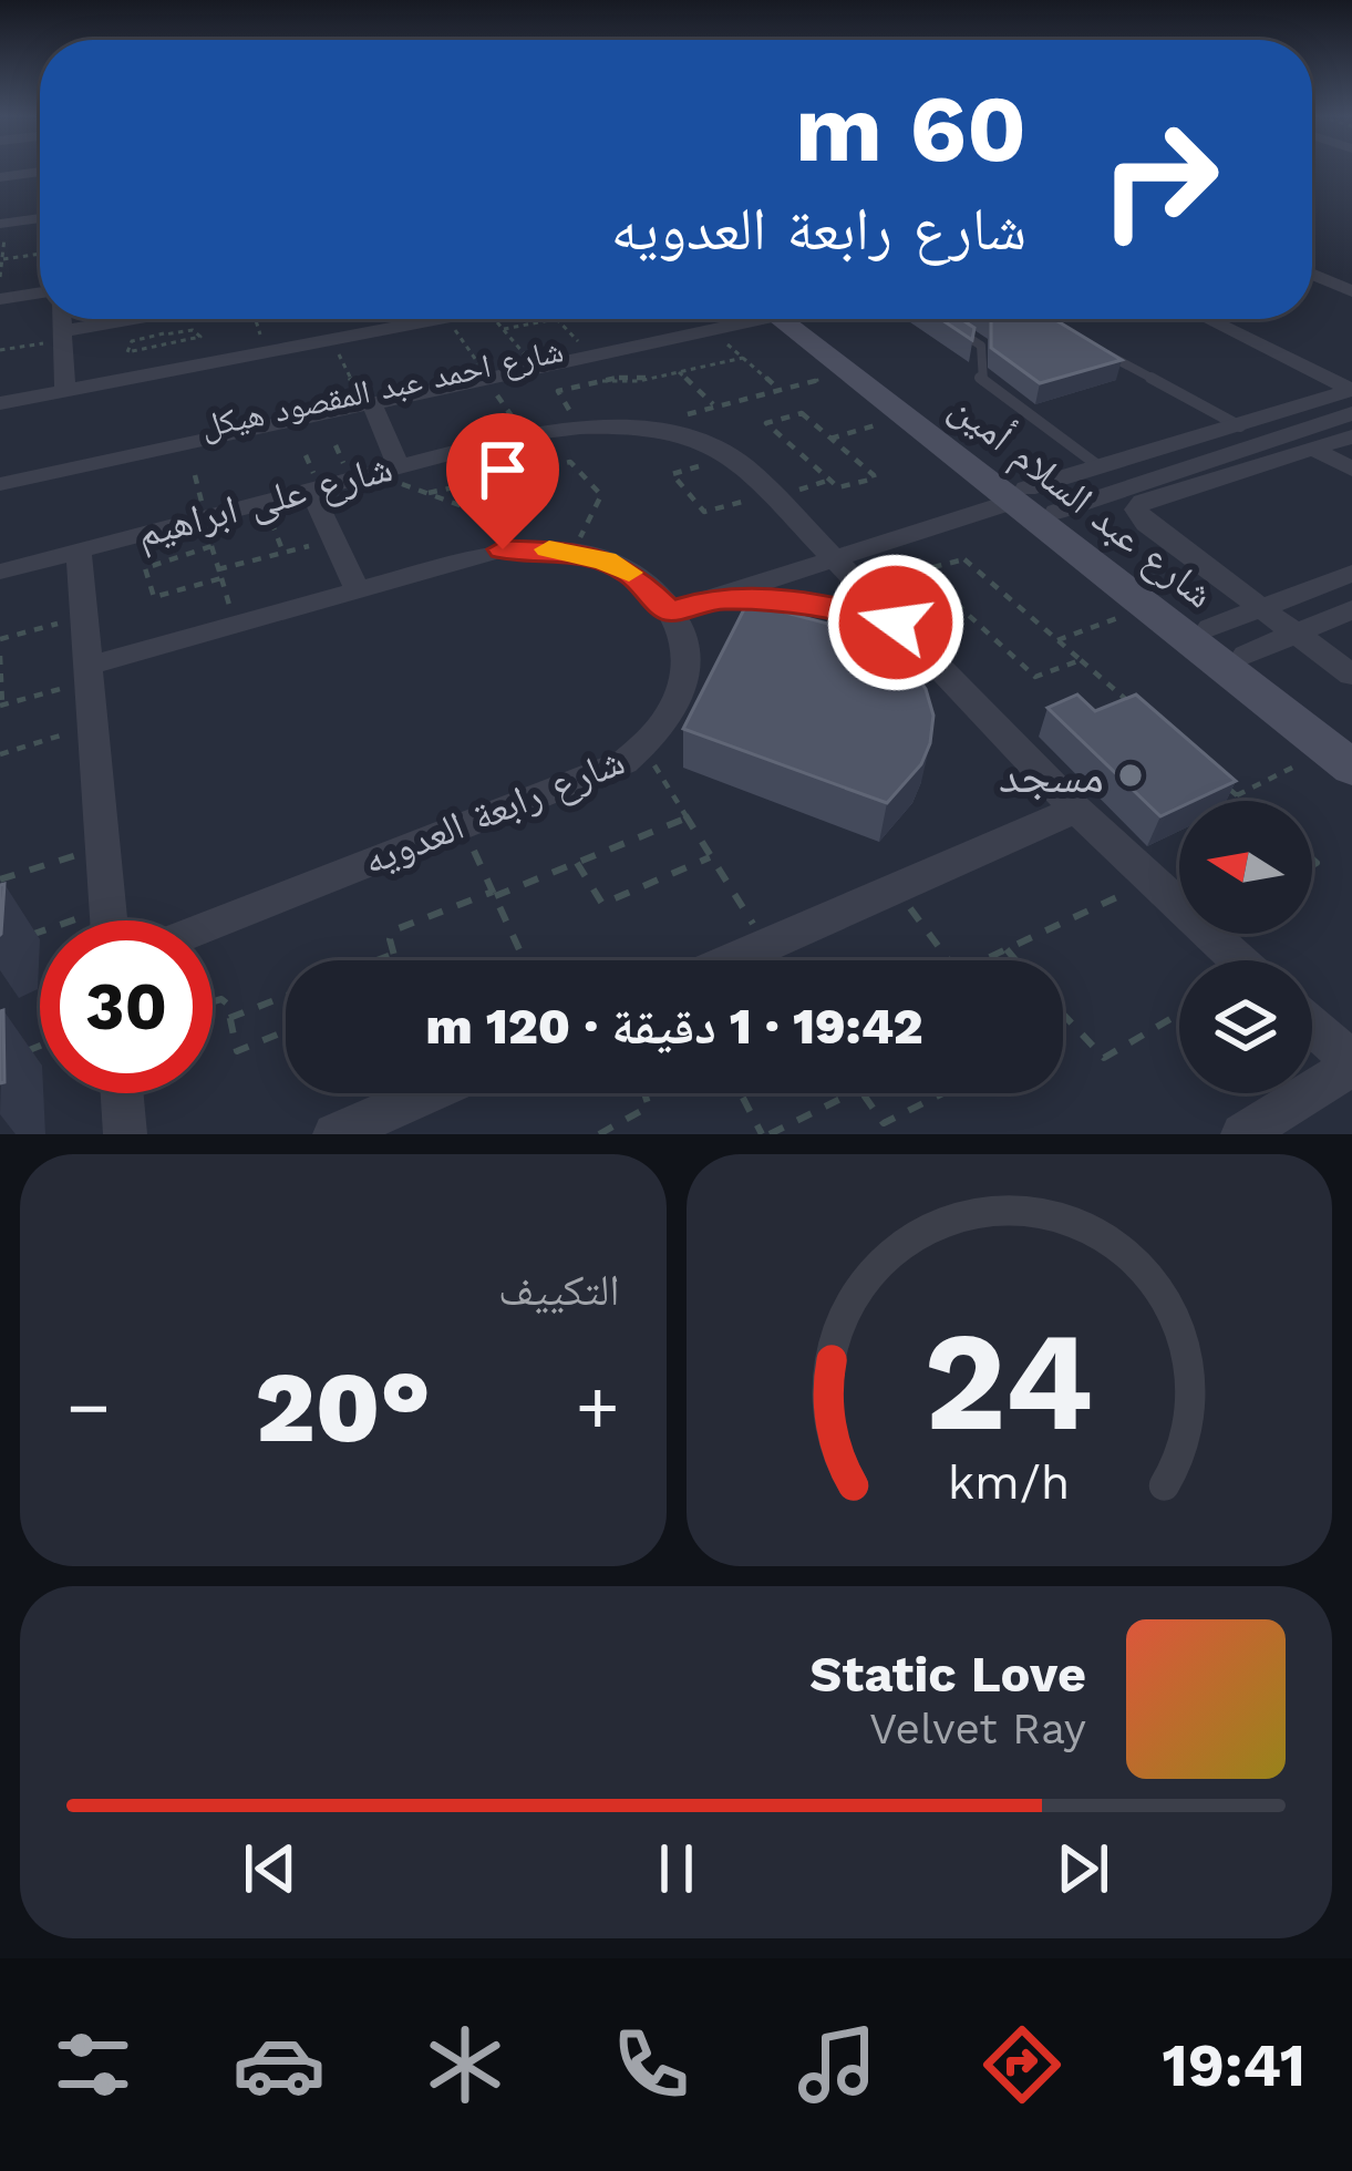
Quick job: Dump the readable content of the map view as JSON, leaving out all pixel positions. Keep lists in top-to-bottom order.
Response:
{
  "streets": {
    "street": [
      "شارع احمد عبد المقصود هيكل",
      "شارع على ابراهيم",
      "شارع عبد السلام أمين",
      "شارع رابعة العدويه"
    ]
  },
  "places": ["مسجد"],
  "north": "left",
  "page": {
    "turn": ["60 m", "شارع رابعة العدويه"],
    "limit": "30",
    "trip": "19:42 · 1 دقيقة · 120 m",
    "tile": "التكييف",
    "heat": ["−", "20°", "+"],
    "song": ["Static Love", "Velvet Ray"],
    "tabs": "19:41",
    "gauge": ["24", "km/h"]
  }
}
